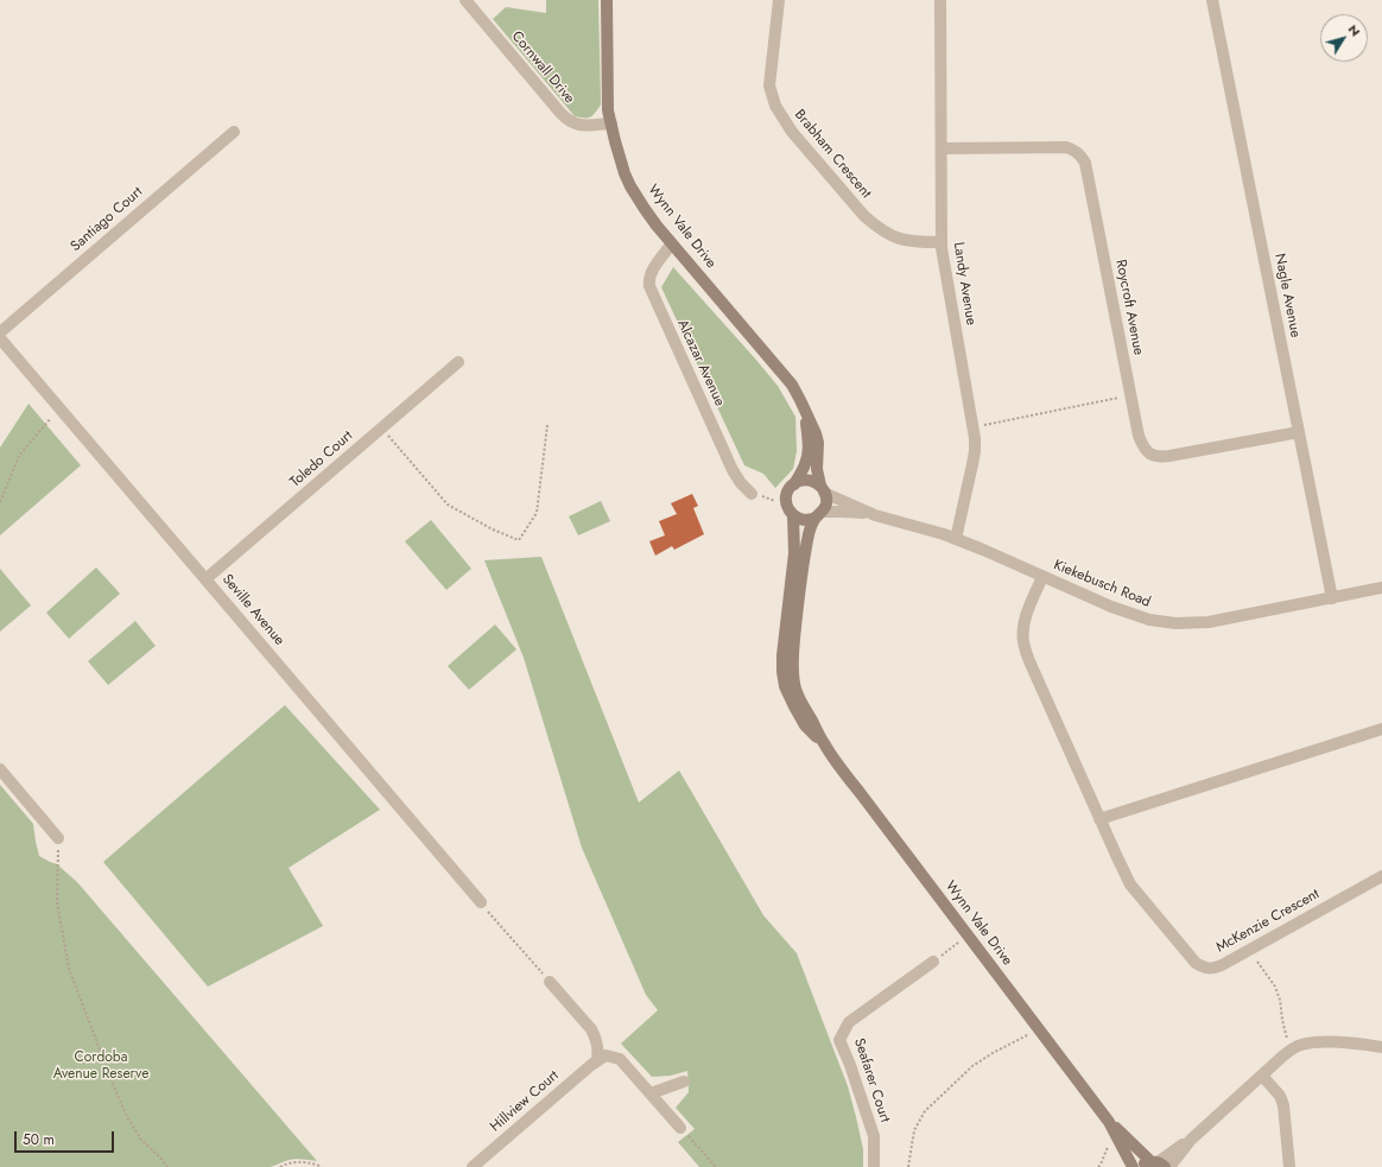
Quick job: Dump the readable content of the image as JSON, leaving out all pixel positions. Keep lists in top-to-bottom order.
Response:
{
  "streets": {
    "main road": ["Wynn Vale Drive"],
    "street": [
      "Cornwall Drive",
      "Brabham Crescent",
      "Santiago Court",
      "Landy Avenue",
      "Nagle Avenue",
      "Roycroft Avenue",
      "Alcazar Avenue",
      "Toledo Court",
      "Kiekebusch Road",
      "Seville Avenue",
      "McKenzie Crescent",
      "Seafarer Court",
      "Hillview Court"
    ]
  },
  "crossings": [
    ["Cornwall Drive", "Wynn Vale Drive"],
    ["Brabham Crescent", "Landy Avenue"],
    ["Wynn Vale Drive", "Alcazar Avenue"],
    ["Wynn Vale Drive", "Kiekebusch Road"],
    ["Landy Avenue", "Roycroft Avenue"],
    ["Landy Avenue", "Kiekebusch Road"],
    ["Nagle Avenue", "Roycroft Avenue"],
    ["Nagle Avenue", "Kiekebusch Road"],
    ["Toledo Court", "Seville Avenue"],
    ["Kiekebusch Road", "McKenzie Crescent"]
  ],
  "parks": ["Cordoba Avenue Reserve"],
  "scale_bar": "50 m",
  "north": "top right"
}
